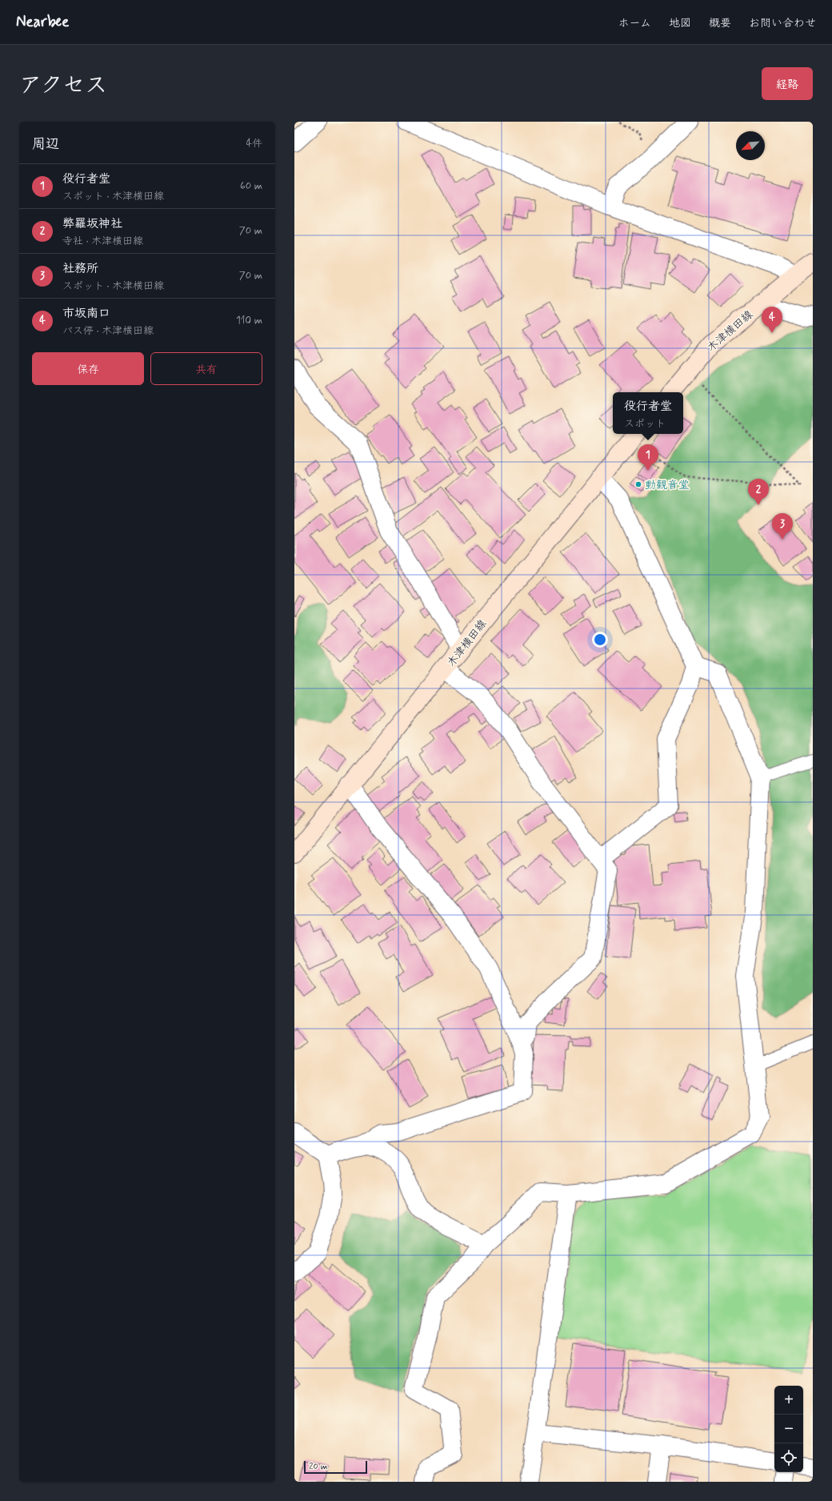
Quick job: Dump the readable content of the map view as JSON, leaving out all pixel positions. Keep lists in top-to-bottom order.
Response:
{
  "streets": {
    "main road": ["木津横田線"]
  },
  "places": ["動観音堂"],
  "scale_bar": "20 m",
  "north": "bottom left",
  "page": {
    "header": "Nearbee",
    "nav": [
      "ホーム",
      "地図",
      "概要",
      "お問い合わせ"
    ],
    "title": "アクセス",
    "buttons": [
      "経路",
      ["保存", "共有"]
    ],
    "heading": ["周辺", "4件"],
    "list": [
      {
        "mark": "1",
        "name": "役行者堂",
        "note": "スポット · 木津横田線",
        "value": "60 m"
      },
      {
        "mark": "2",
        "name": "弊羅坂神社",
        "note": "寺社 · 木津横田線",
        "value": "70 m"
      },
      {
        "mark": "3",
        "name": "社務所",
        "note": "スポット · 木津横田線",
        "value": "70 m"
      },
      {
        "mark": "4",
        "name": "市坂南口",
        "note": "バス停 · 木津横田線",
        "value": "110 m"
      }
    ],
    "pins": [
      "4",
      "1",
      "2",
      "3"
    ],
    "popup": ["役行者堂", "スポット"],
    "map_buttons": ["+", "−"],
    "scale": "20 m"
  }
}
